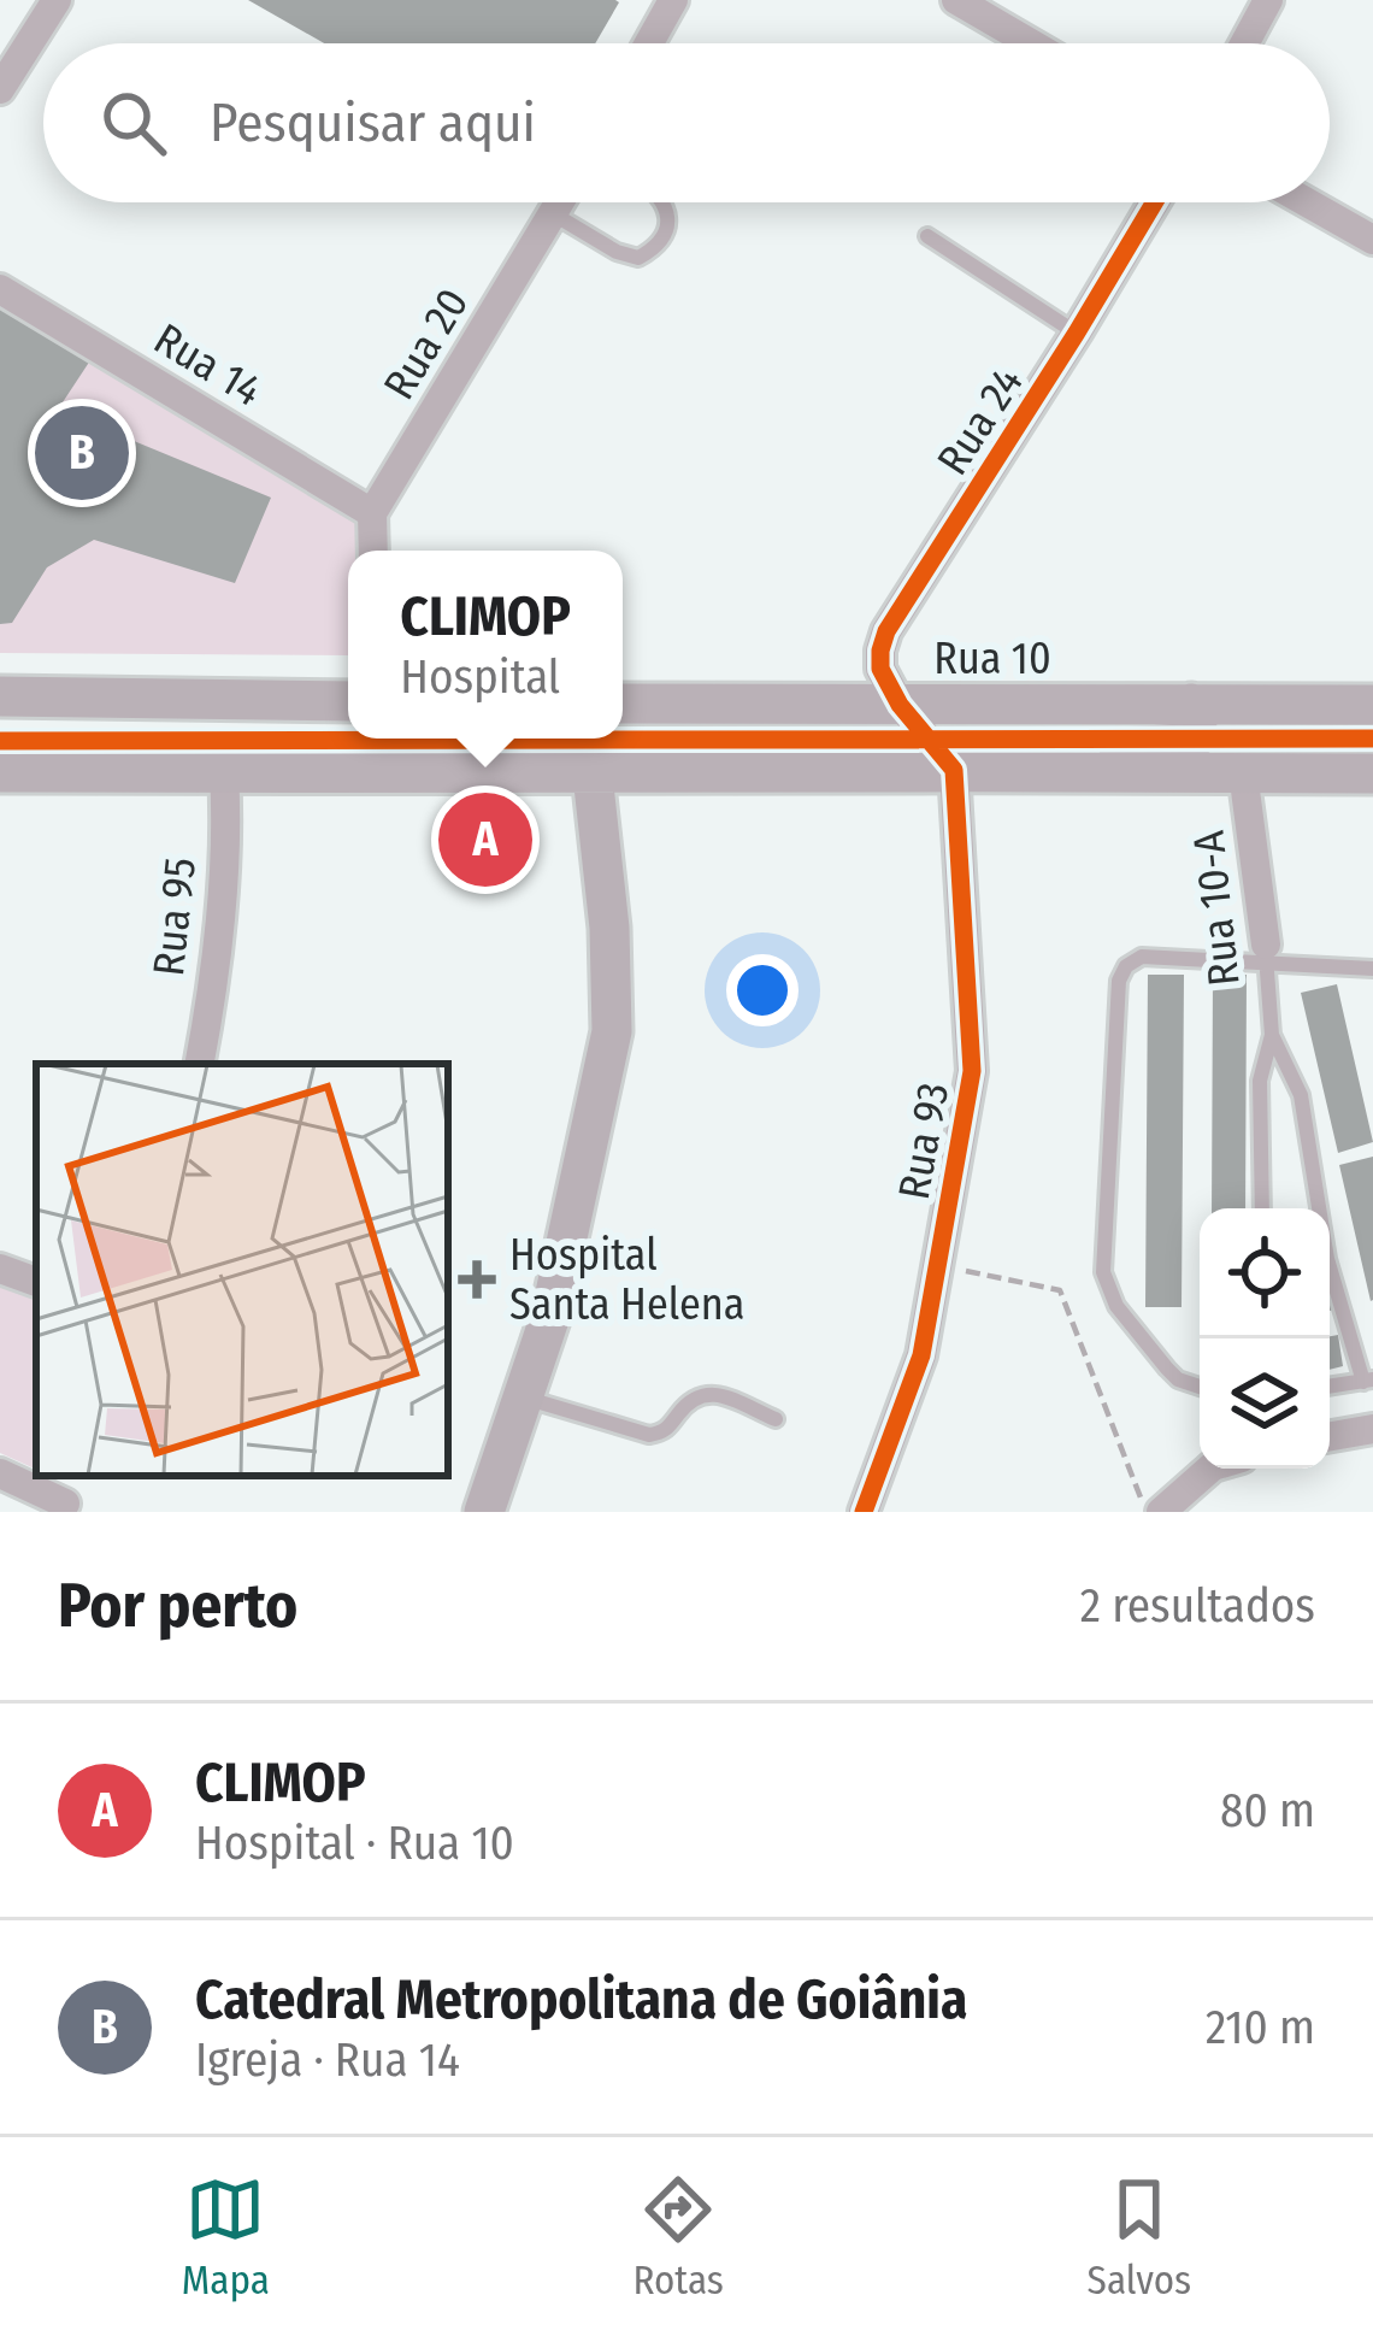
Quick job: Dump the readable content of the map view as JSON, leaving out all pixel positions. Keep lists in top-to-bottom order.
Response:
{
  "streets": {
    "main road": ["Rua 10"],
    "street": [
      "Rua 20",
      "Rua 14",
      "Rua 24",
      "Rua 10-A",
      "Rua 95",
      "Rua 93"
    ]
  },
  "crossings": [
    ["Rua 20", "Rua 14"],
    ["Rua 24", "Rua 10"]
  ],
  "places": {
    "health": ["Hospital Santa Helena"]
  },
  "page": {
    "search": "Pesquisar aqui",
    "pins": ["B", "A"],
    "popup": ["CLIMOP", "Hospital"],
    "heading": ["Por perto", "2 resultados"],
    "list": [
      {
        "mark": "A",
        "name": "CLIMOP",
        "note": "Hospital · Rua 10",
        "value": "80 m"
      },
      {
        "mark": "B",
        "name": "Catedral Metropolitana de Goiânia",
        "note": "Igreja · Rua 14",
        "value": "210 m"
      }
    ],
    "nav": ["Mapa", "Rotas", "Salvos"]
  }
}
